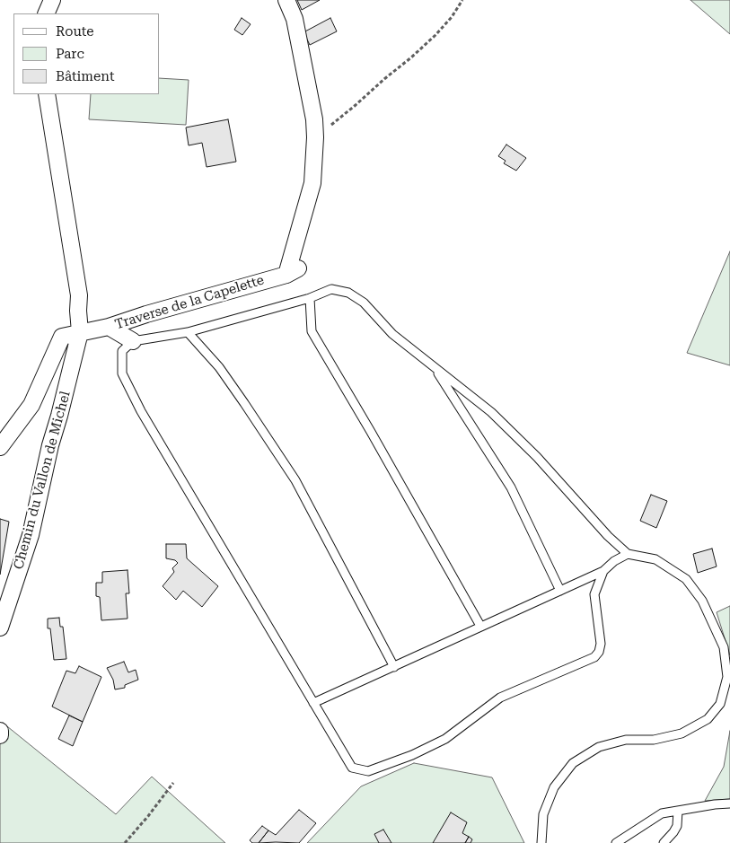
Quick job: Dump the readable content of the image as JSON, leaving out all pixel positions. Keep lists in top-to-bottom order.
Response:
{
  "streets": {
    "street": ["Traverse de la Capelette", "Chemin du Vallon de Michel"]
  },
  "crossings": [
    ["Traverse de la Capelette", "Chemin du Vallon de Michel"]
  ],
  "legend": ["Route", "Parc", "Bâtiment"]
}
